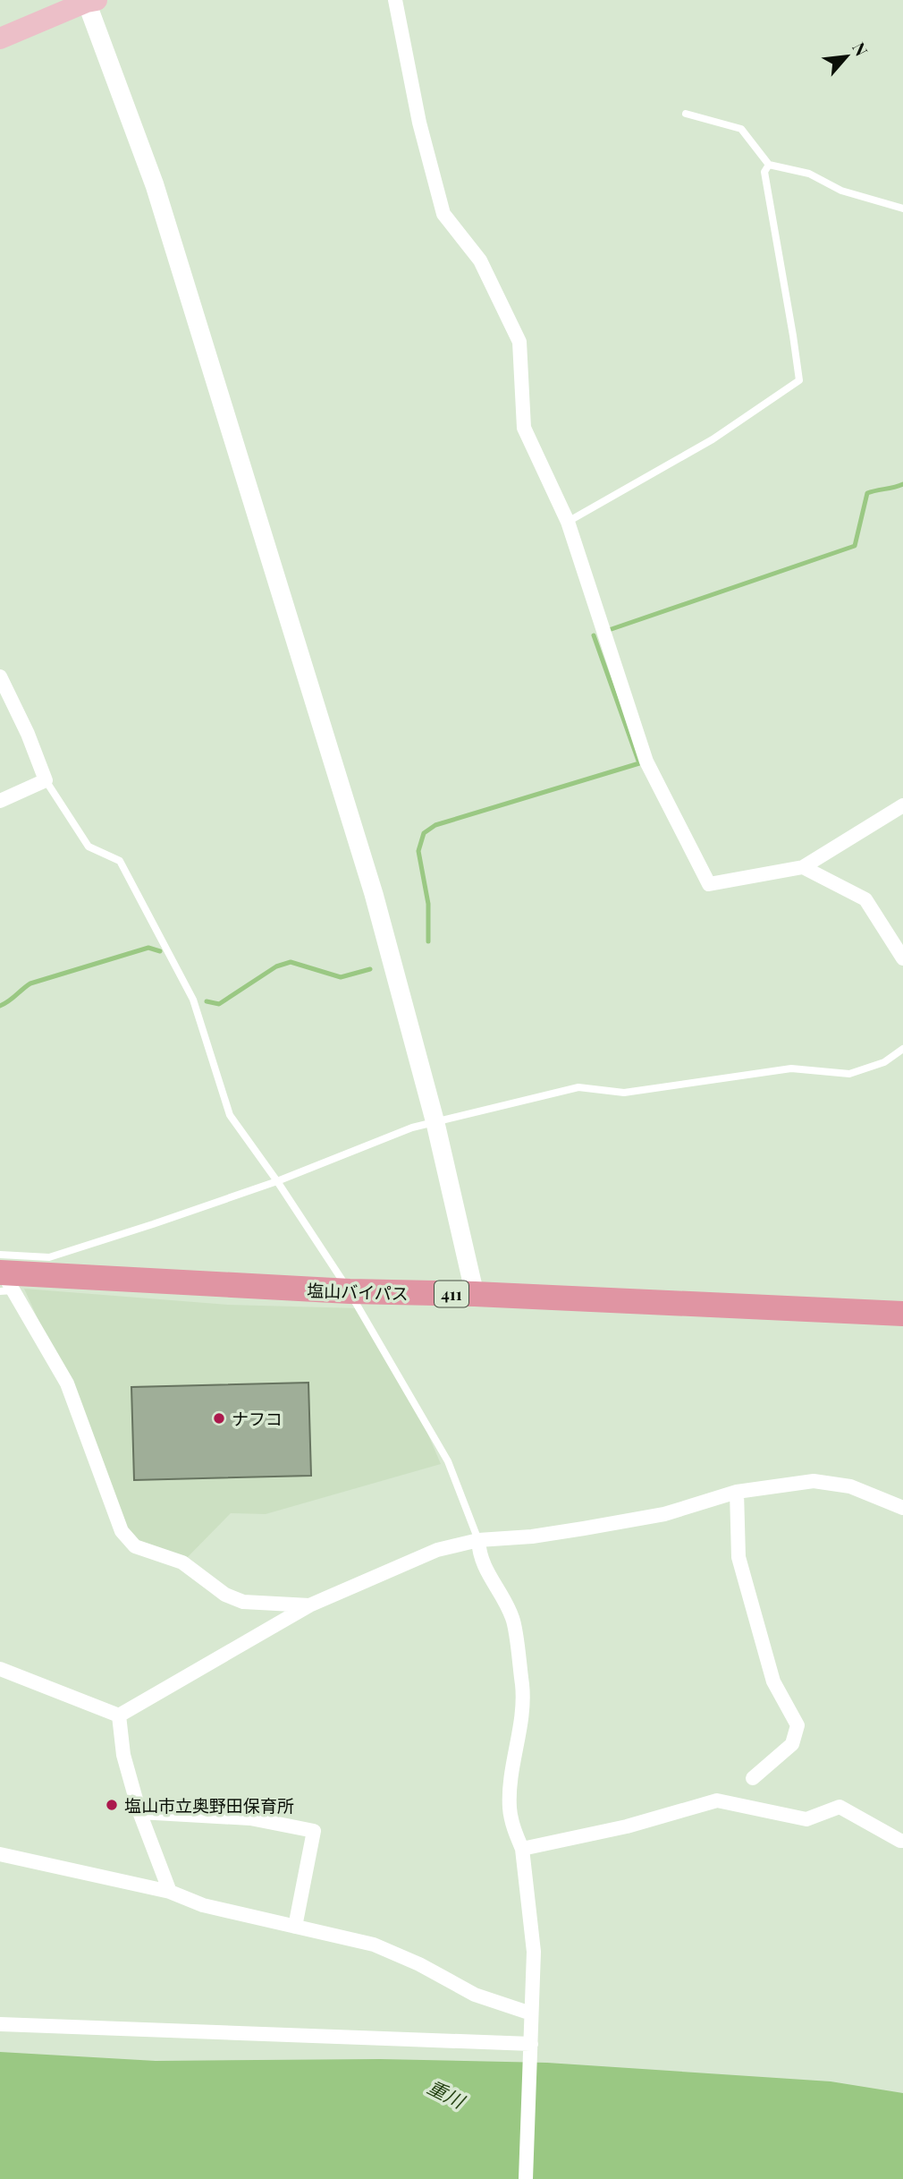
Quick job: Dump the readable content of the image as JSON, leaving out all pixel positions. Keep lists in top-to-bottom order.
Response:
{
  "streets": {
    "highway": ["塩山バイパス", "411"]
  },
  "water": ["重川"],
  "places": ["ナフコ", "塩山市立奥野田保育所"],
  "north": "top right"
}
